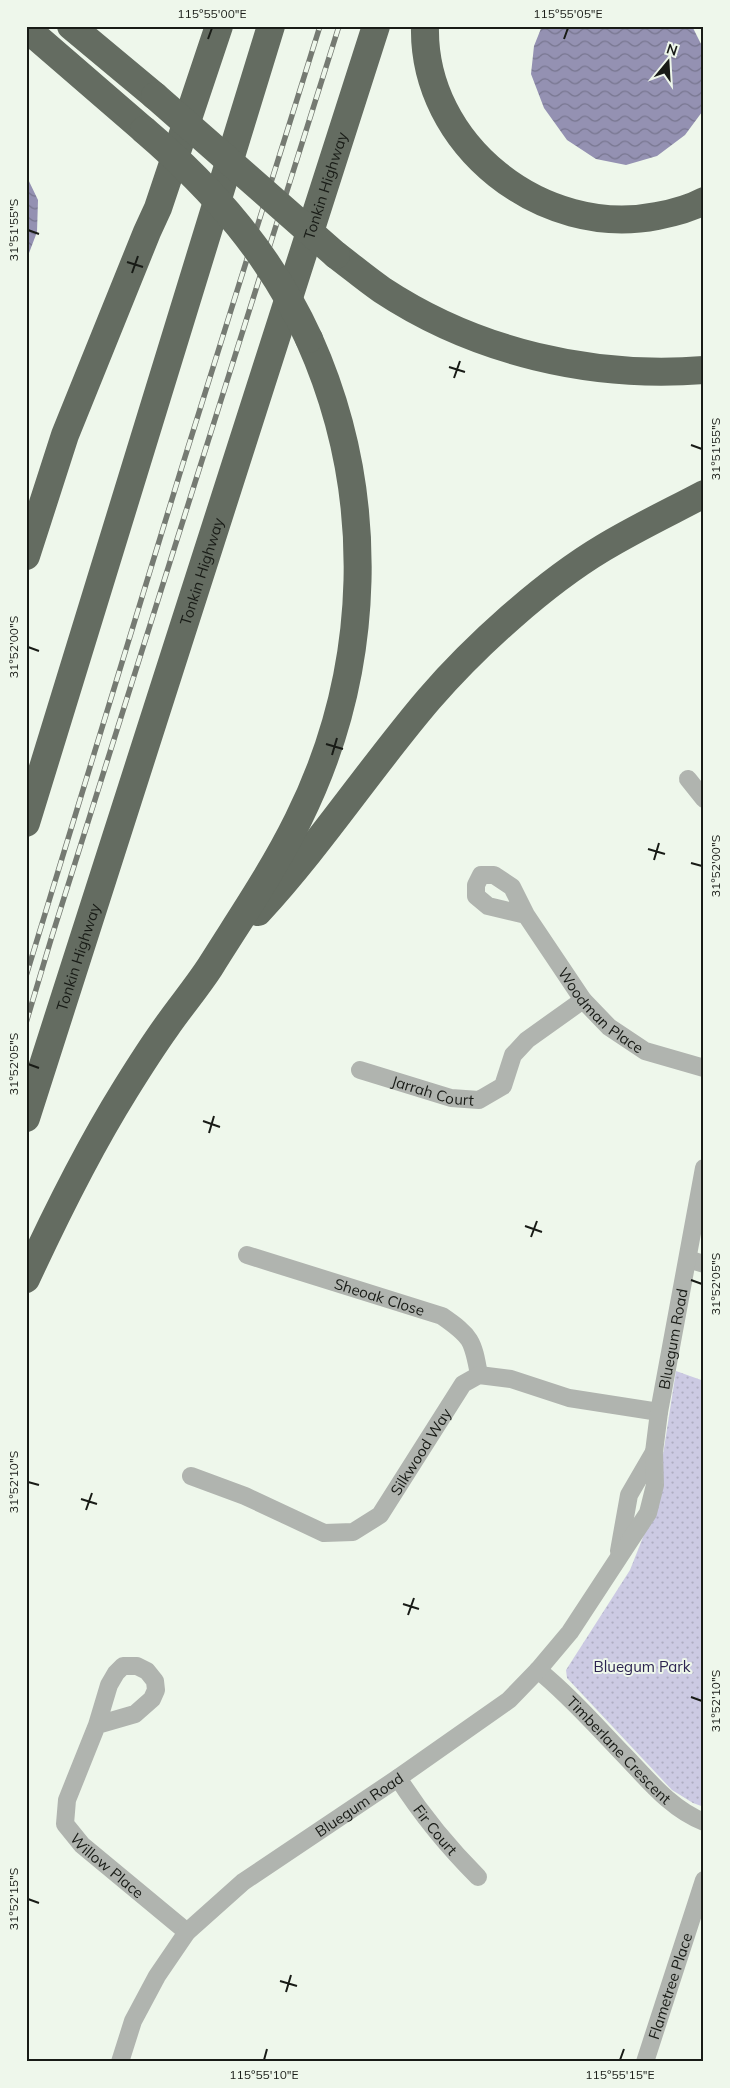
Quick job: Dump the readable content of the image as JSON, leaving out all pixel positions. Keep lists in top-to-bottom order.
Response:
{
  "streets": {
    "highway": ["Tonkin Highway"],
    "street": [
      "Woodman Place",
      "Jarrah Court",
      "Sheoak Close",
      "Bluegum Road",
      "Silkwood Way",
      "Timberlane Crescent",
      "Fir Court",
      "Willow Place",
      "Flametree Place"
    ]
  },
  "crossings": [
    ["Woodman Place", "Jarrah Court"],
    ["Sheoak Close", "Silkwood Way"],
    ["Bluegum Road", "Timberlane Crescent"],
    ["Bluegum Road", "Fir Court"],
    ["Bluegum Road", "Willow Place"]
  ],
  "parks": ["Bluegum Park"],
  "north": "top",
  "coordinates": [
    "115°55'00\"E",
    "115°55'05\"E",
    "31°51'55\"S",
    "31°52'00\"S",
    "31°52'05\"S",
    "31°52'10\"S",
    "31°52'15\"S",
    "115°55'10\"E",
    "115°55'15\"E"
  ]
}
